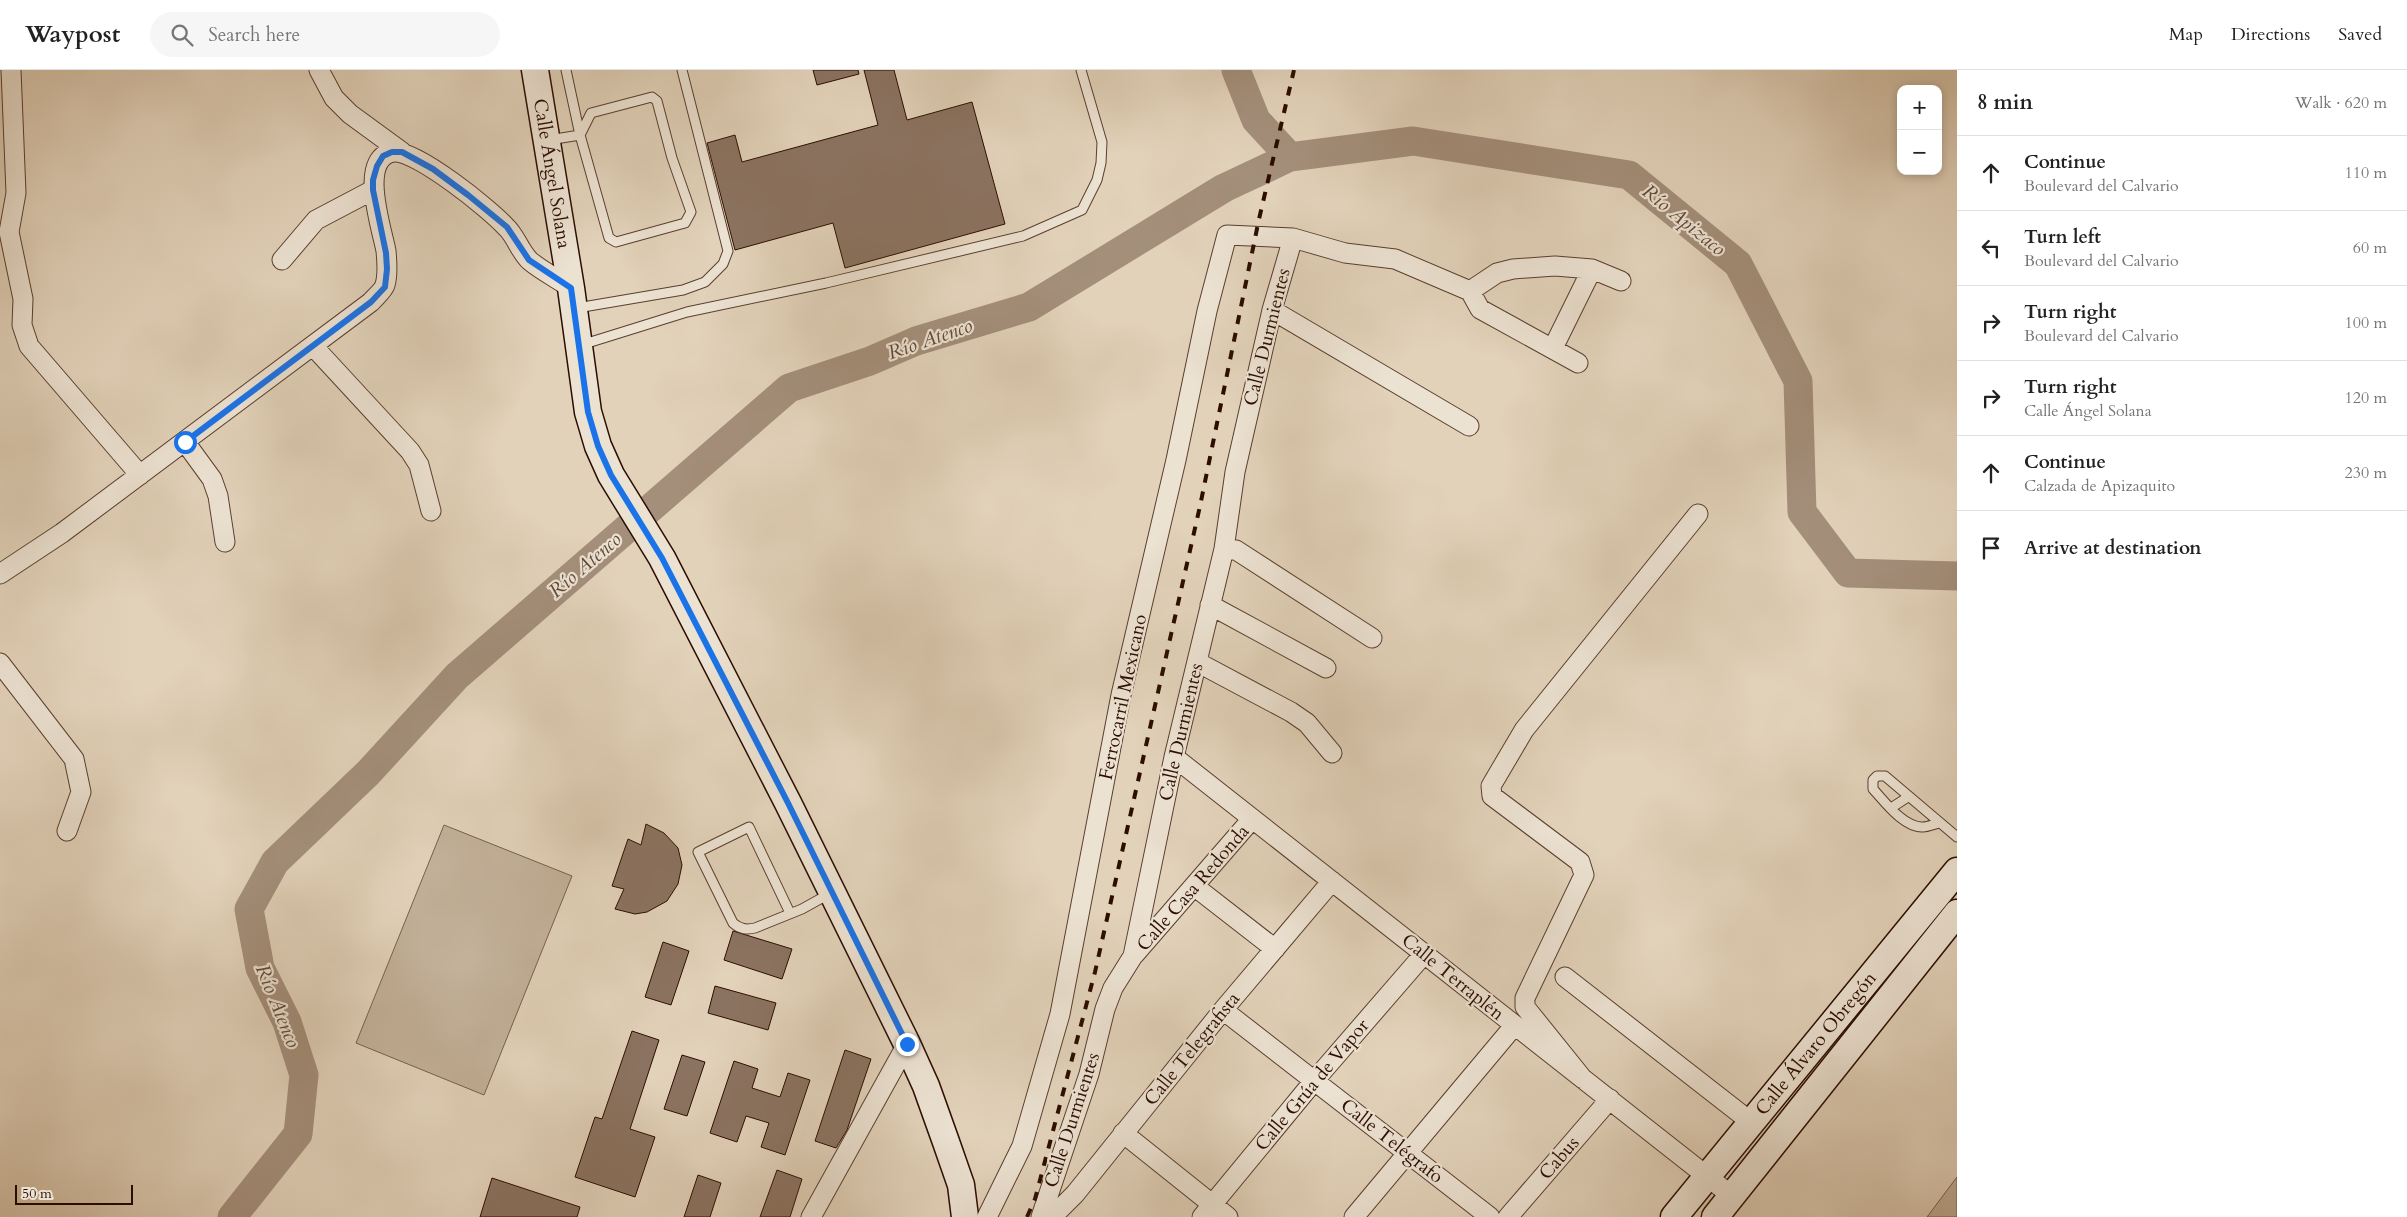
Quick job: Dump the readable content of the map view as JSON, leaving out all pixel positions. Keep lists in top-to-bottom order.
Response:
{
  "streets": {
    "main road": ["Calle Ángel Solana", "Calle Álvaro Obregón"],
    "street": [
      "Calle Durmientes",
      "Ferrocarril Mexicano",
      "Calle Casa Redonda",
      "Calle Terraplén",
      "Calle Telegrafista",
      "Calle Grúa de Vapor",
      "Calle Telégrafo",
      "Cabus"
    ]
  },
  "crossings": [
    ["Calle Durmientes", "Ferrocarril Mexicano"],
    ["Calle Durmientes", "Calle Casa Redonda"],
    ["Calle Durmientes", "Calle Terraplén"],
    ["Calle Casa Redonda", "Calle Terraplén"],
    ["Calle Terraplén", "Calle Álvaro Obregón"],
    ["Calle Terraplén", "Calle Telegrafista"],
    ["Calle Terraplén", "Calle Grúa de Vapor"],
    ["Calle Terraplén", "Cabus"],
    ["Calle Telegrafista", "Calle Telégrafo"],
    ["Calle Grúa de Vapor", "Calle Telégrafo"]
  ],
  "water": ["Río Apizaco", "Río Atenco"],
  "scale_bar": "50 m",
  "page": {
    "header": "Waypost",
    "search": "Search here",
    "nav": ["Map", "Directions", "Saved"],
    "heading": ["8 min", "Walk · 620 m"],
    "map_buttons": ["+", "−"],
    "list": [
      ["Continue", "Boulevard del Calvario", "110 m"],
      ["Turn left", "Boulevard del Calvario", "60 m"],
      ["Turn right", "Boulevard del Calvario", "100 m"],
      ["Turn right", "Calle Ángel Solana", "120 m"],
      ["Continue", "Calzada de Apizaquito", "230 m"],
      "Arrive at destination"
    ],
    "scale": "50 m"
  }
}
